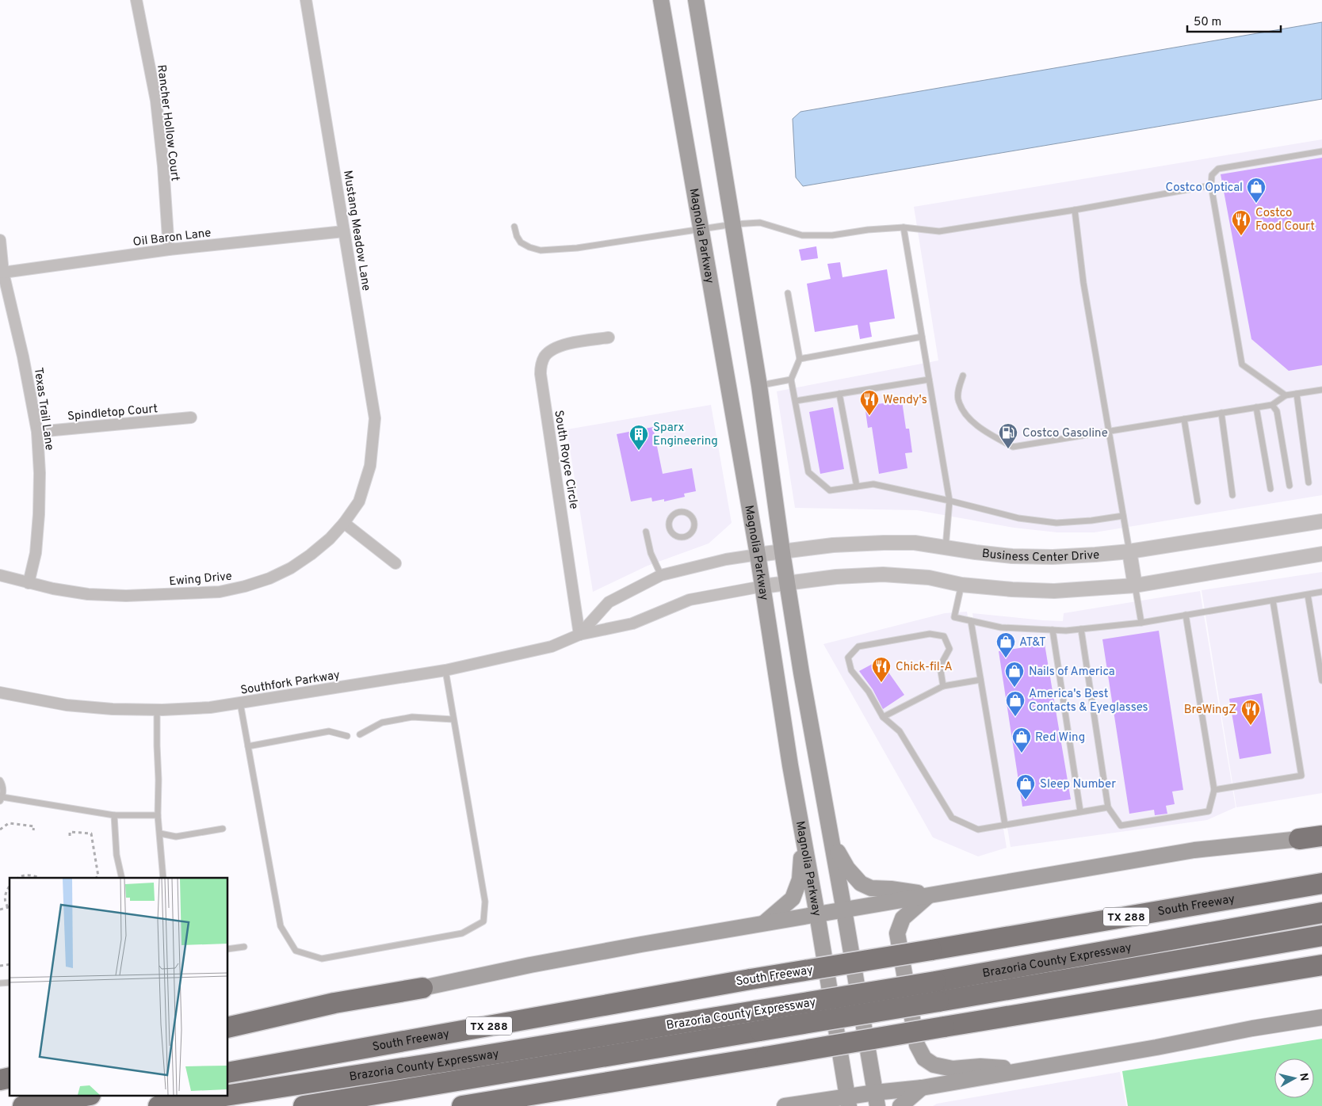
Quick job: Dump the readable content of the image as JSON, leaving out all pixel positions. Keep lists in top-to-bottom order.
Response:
{
  "streets": {
    "highway": ["South Freeway", "TX 288", "Brazoria County Expressway"],
    "main road": ["Magnolia Parkway"],
    "street": [
      "Rancher Hollow Court",
      "Mustang Meadow Lane",
      "Oil Baron Lane",
      "Texas Trail Lane",
      "Spindletop Court",
      "South Royce Circle",
      "Business Center Drive",
      "Ewing Drive",
      "Southfork Parkway"
    ]
  },
  "crossings": [
    ["Rancher Hollow Court", "Oil Baron Lane"],
    ["Mustang Meadow Lane", "Oil Baron Lane"],
    ["Mustang Meadow Lane", "Ewing Drive"],
    ["Oil Baron Lane", "Texas Trail Lane"],
    ["Magnolia Parkway", "Business Center Drive"],
    ["Magnolia Parkway", "Southfork Parkway"],
    ["Texas Trail Lane", "Spindletop Court"],
    ["Texas Trail Lane", "Ewing Drive"],
    ["South Royce Circle", "Southfork Parkway"],
    ["Business Center Drive", "Southfork Parkway"]
  ],
  "places": {
    "shop": [
      "Costco Optical",
      "AT&T",
      "Nails of America",
      "America's Best Contacts & Eyeglasses",
      "Red Wing",
      "Sleep Number"
    ],
    "restaurant": [
      "Costco Food Court",
      "Wendy's",
      "Chick-fil-A",
      "BreWingZ"
    ],
    "fuel station": ["Costco Gasoline"],
    "building": ["Sparx Engineering"]
  },
  "scale_bar": "50 m",
  "north": "right"
}
